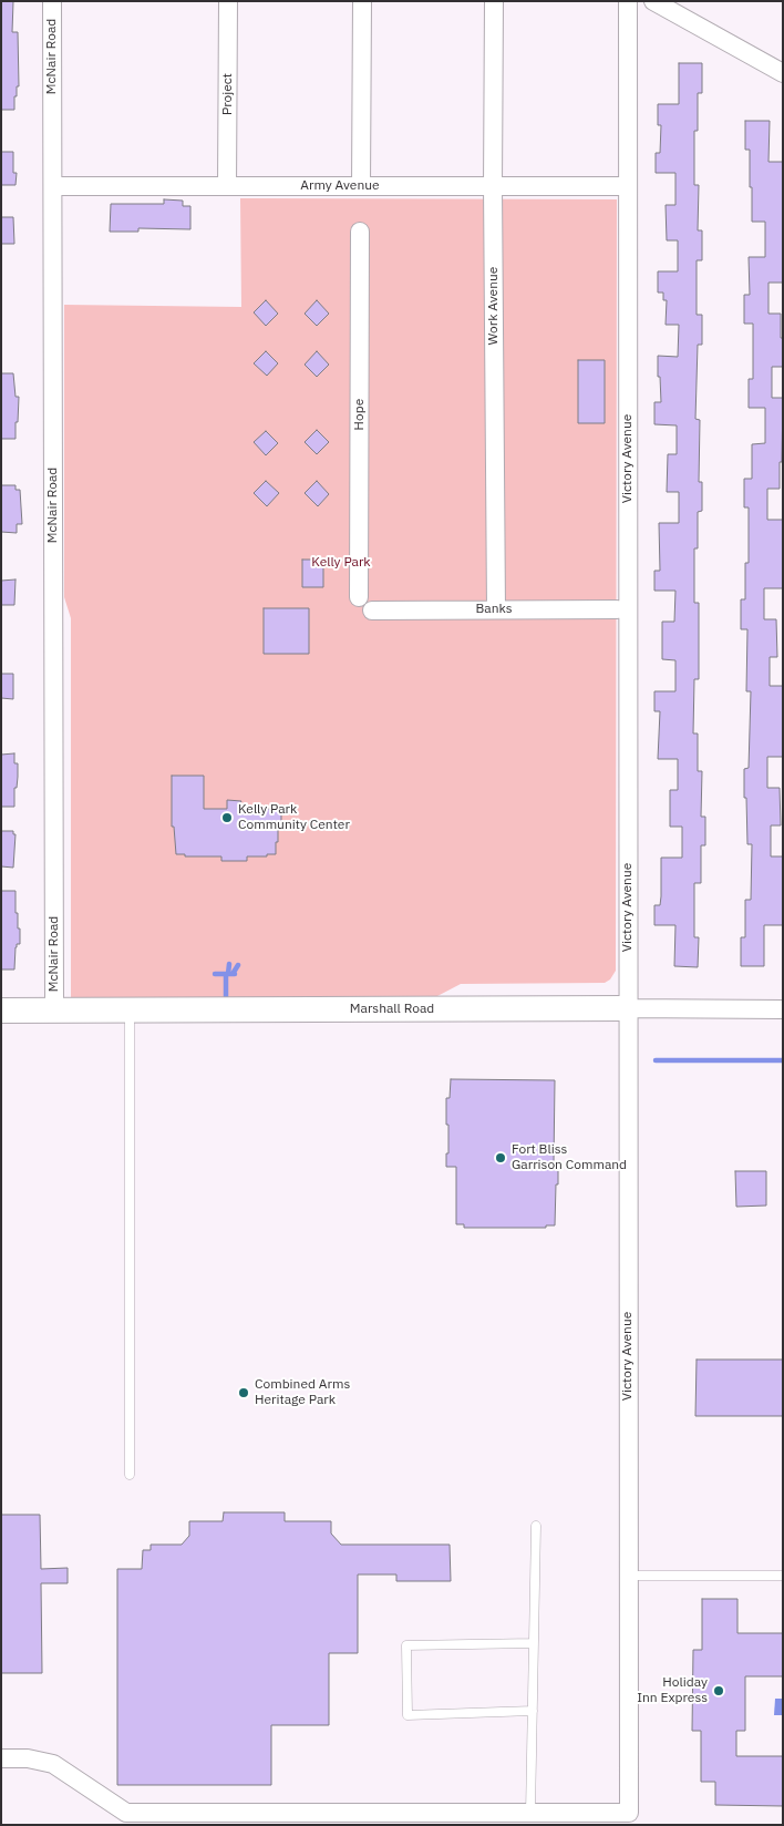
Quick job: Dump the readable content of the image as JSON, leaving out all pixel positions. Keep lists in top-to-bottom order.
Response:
{
  "streets": {
    "street": [
      "McNair Road",
      "Project",
      "Army Avenue",
      "Work Avenue",
      "Hope",
      "Victory Avenue",
      "Banks",
      "Marshall Road"
    ]
  },
  "crossings": [
    ["McNair Road", "Army Avenue"],
    ["McNair Road", "Marshall Road"],
    ["Project", "Army Avenue"],
    ["Army Avenue", "Work Avenue"],
    ["Army Avenue", "Victory Avenue"],
    ["Work Avenue", "Banks"],
    ["Victory Avenue", "Marshall Road"]
  ],
  "parks": ["Kelly Park"],
  "places": [
    "Kelly Park Community Center",
    "Fort Bliss Garrison Command",
    "Combined Arms Heritage Park",
    "Holiday Inn Express"
  ]
}
